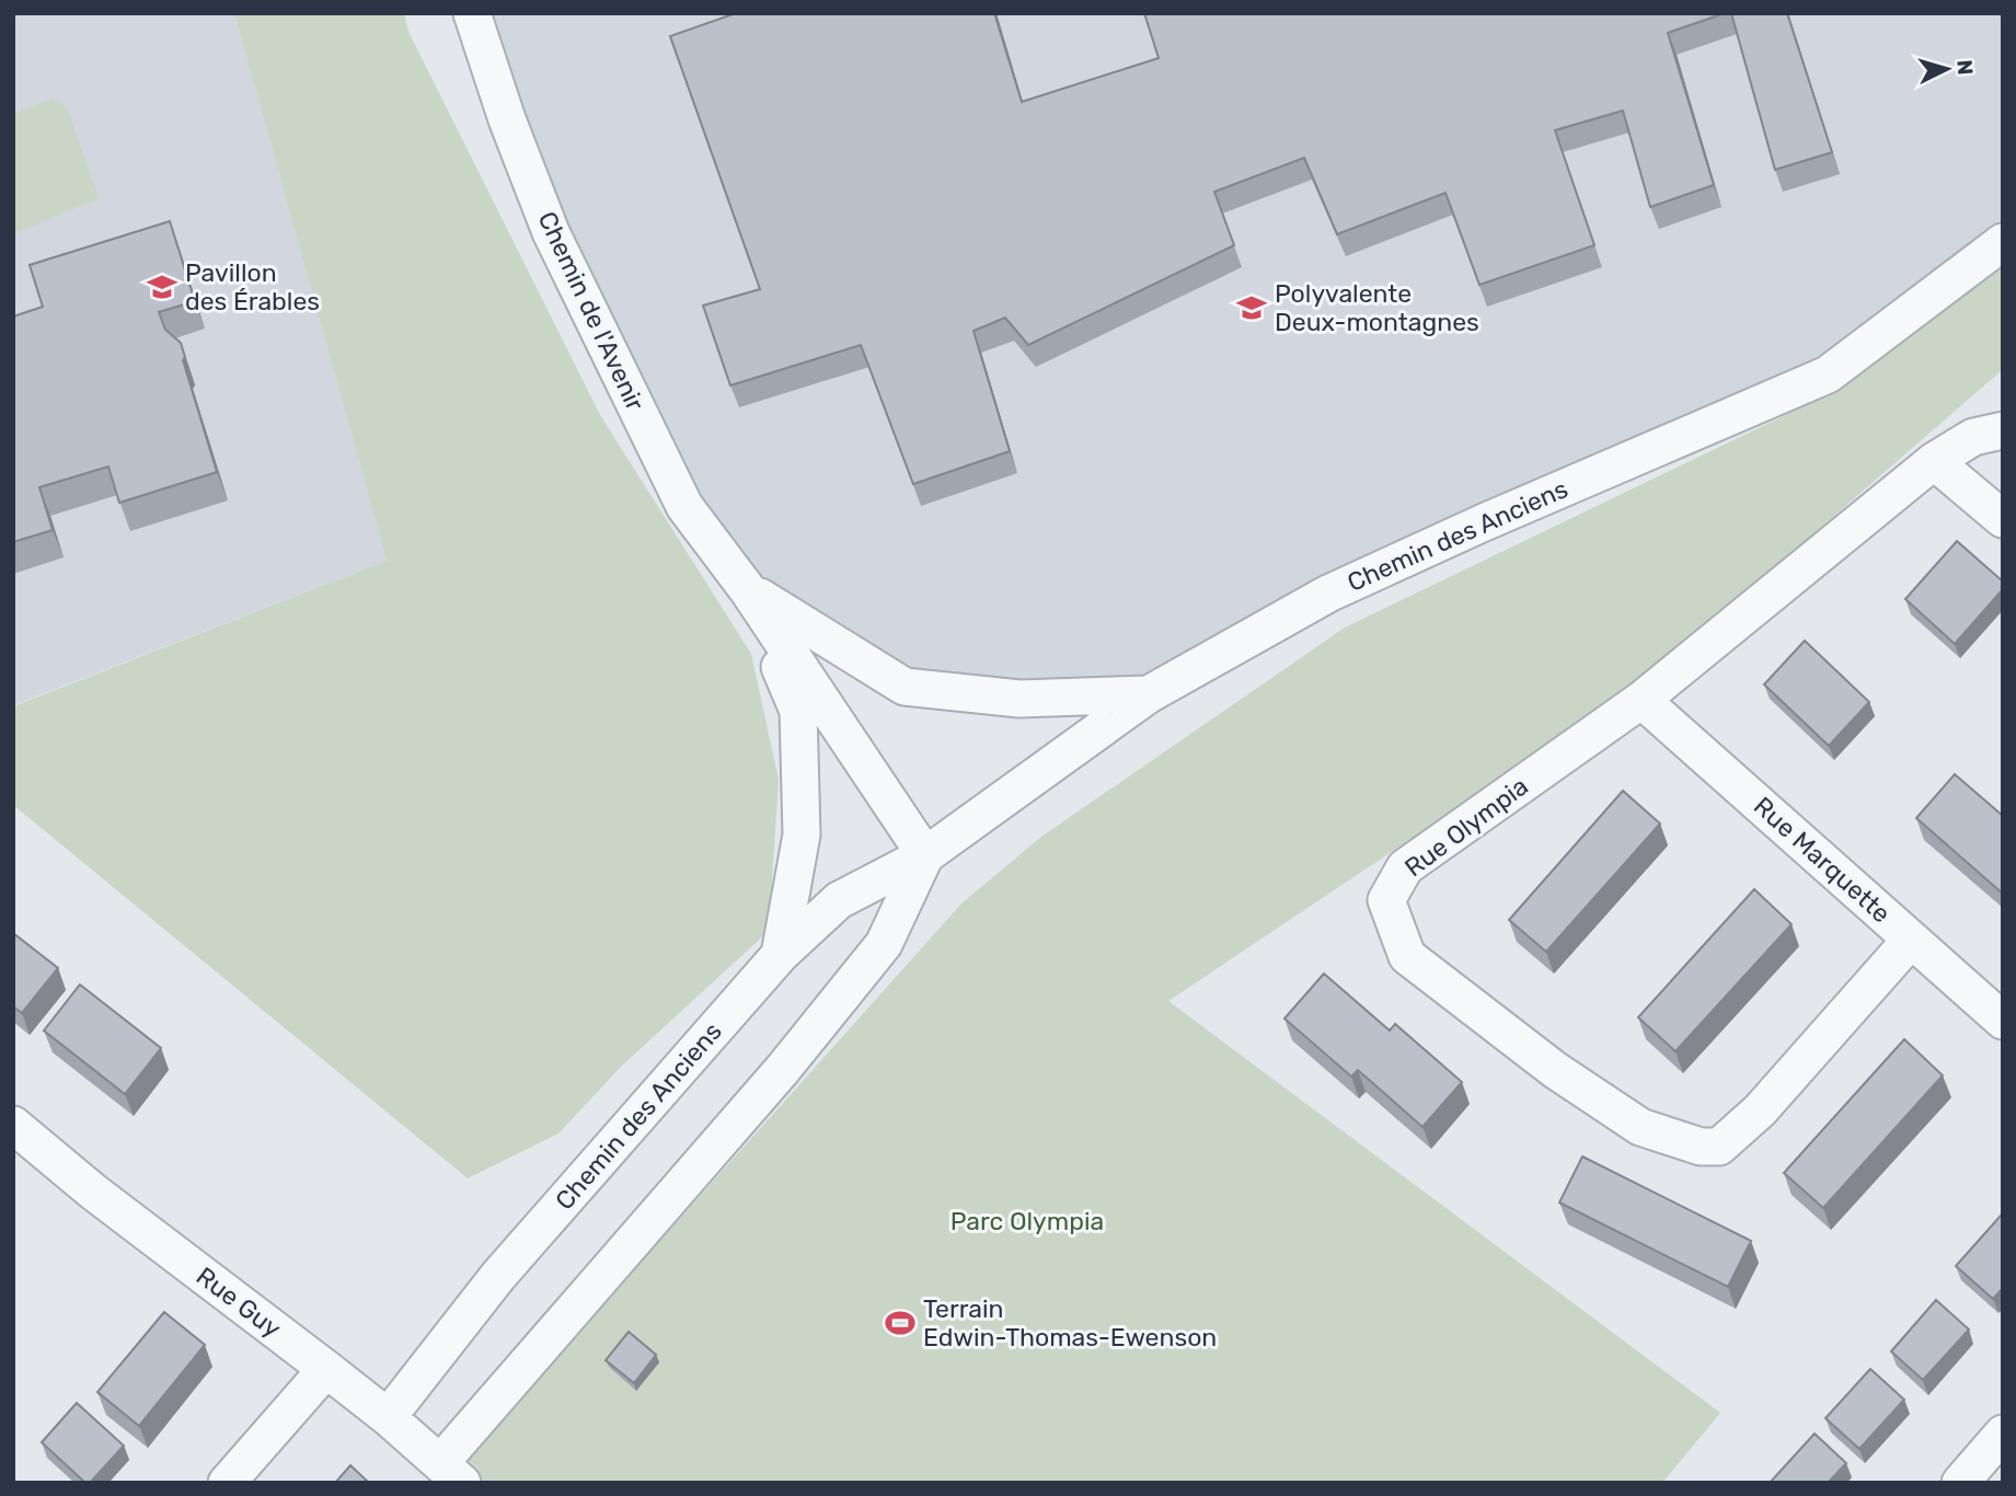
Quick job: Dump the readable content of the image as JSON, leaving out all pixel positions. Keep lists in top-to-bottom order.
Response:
{
  "streets": {
    "street": [
      "Chemin de l'Avenir",
      "Chemin des Anciens",
      "Rue Olympia",
      "Rue Marquette",
      "Rue Guy"
    ]
  },
  "crossings": [
    ["Chemin de l'Avenir", "Chemin des Anciens"],
    ["Chemin des Anciens", "Rue Guy"],
    ["Rue Olympia", "Rue Marquette"]
  ],
  "parks": ["Parc Olympia"],
  "places": {
    "school or university": ["Pavillon des Érables", "Polyvalente Deux-montagnes"],
    "sports": ["Terrain Edwin-Thomas-Ewenson"]
  },
  "north": "right"
}
